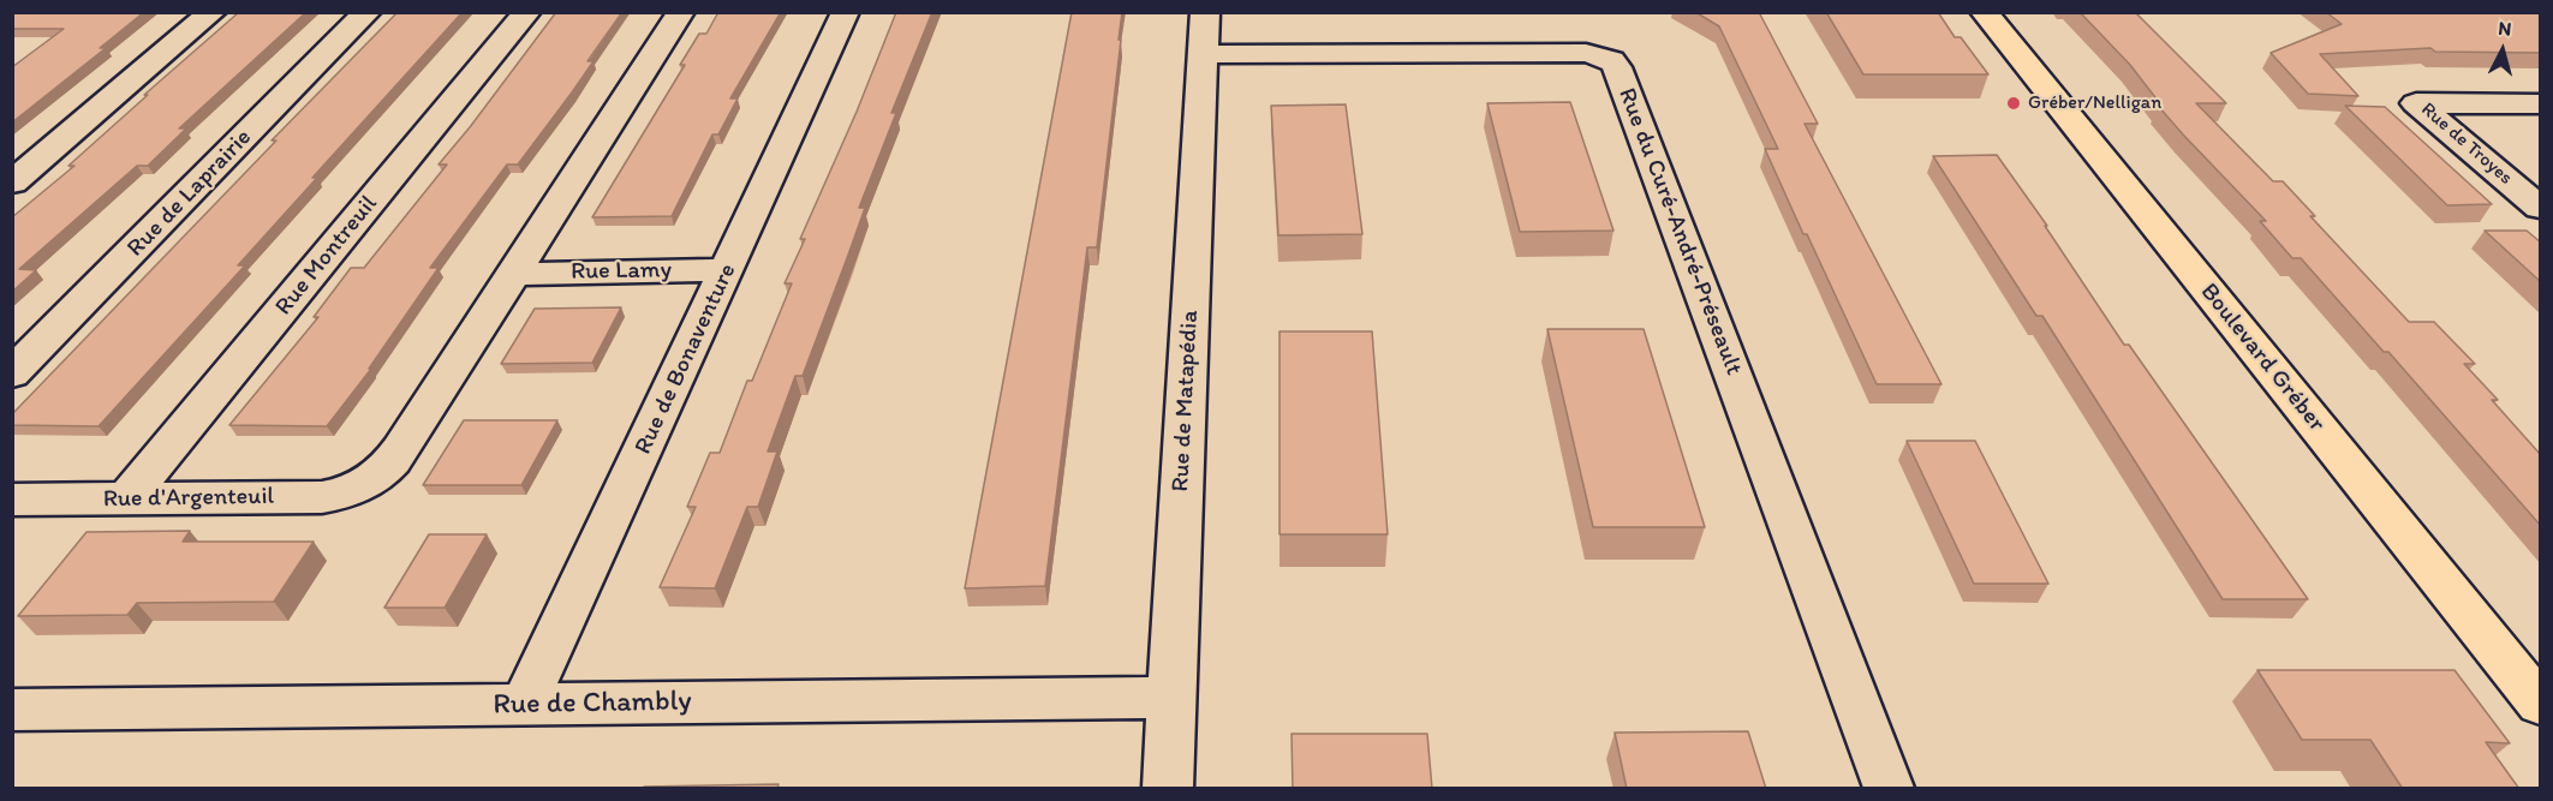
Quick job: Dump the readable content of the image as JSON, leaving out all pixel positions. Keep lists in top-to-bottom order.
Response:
{
  "streets": {
    "main road": ["Boulevard Gréber"],
    "street": [
      "Rue de Troyes",
      "Rue de Laprairie",
      "Rue du Curé-André-Préseault",
      "Rue Montreuil",
      "Rue Lamy",
      "Rue de Bonaventure",
      "Rue de Matapédia",
      "Rue d'Argenteuil",
      "Rue de Chambly"
    ]
  },
  "crossings": [
    ["Rue du Curé-André-Préseault", "Rue de Matapédia"],
    ["Rue Montreuil", "Rue d'Argenteuil"],
    ["Rue Lamy", "Rue de Bonaventure"],
    ["Rue Lamy", "Rue d'Argenteuil"],
    ["Rue de Bonaventure", "Rue de Chambly"],
    ["Rue de Matapédia", "Rue de Chambly"]
  ],
  "places": ["Gréber/Nelligan"],
  "north": "top"
}
